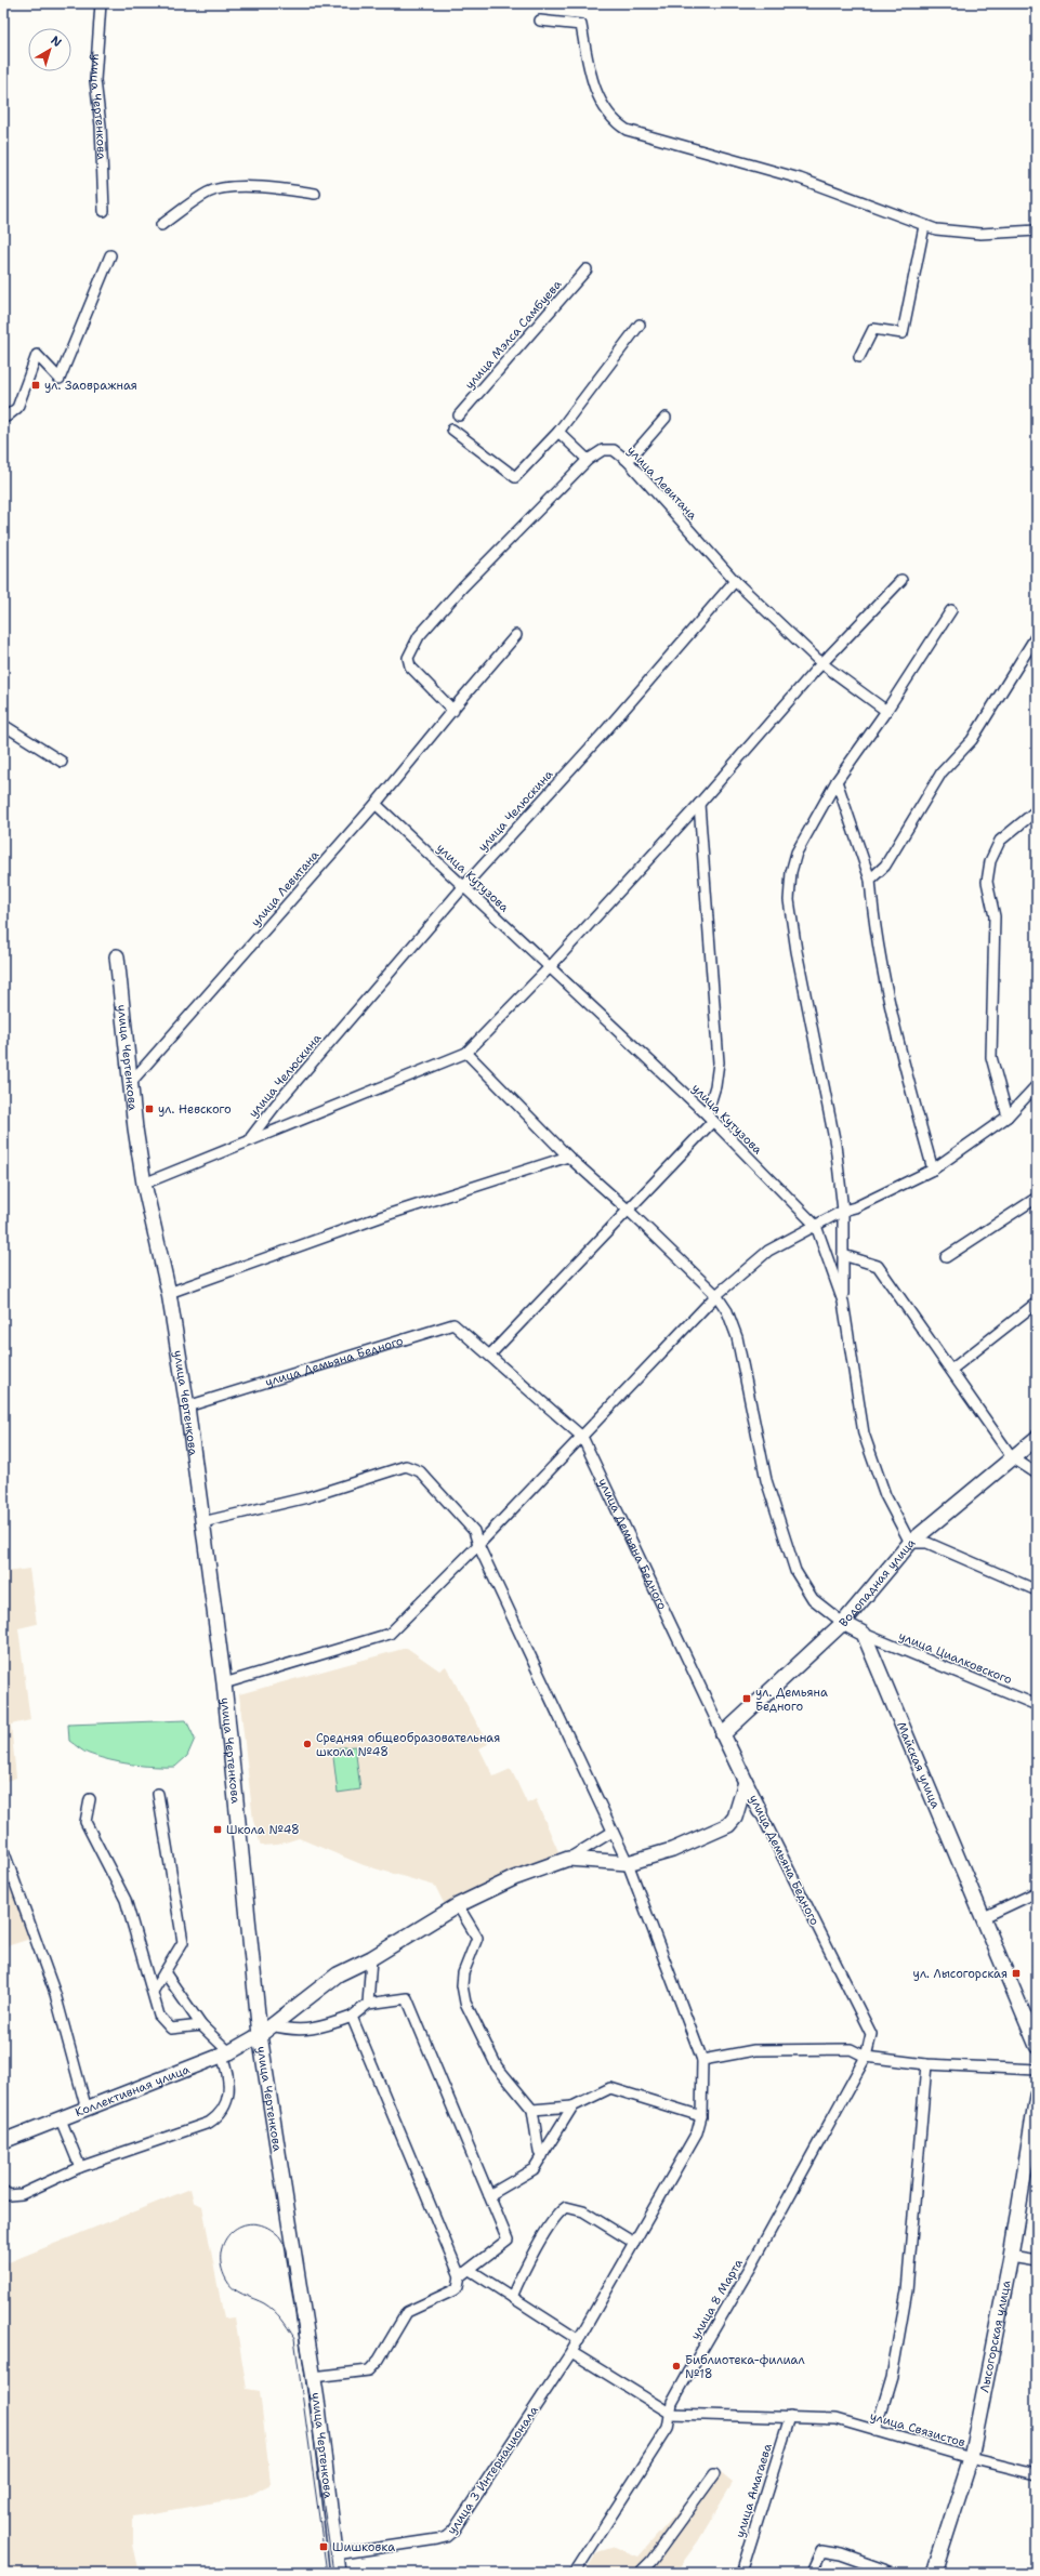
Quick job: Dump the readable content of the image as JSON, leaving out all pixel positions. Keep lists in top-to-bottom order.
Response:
{
  "streets": {
    "street": [
      "улица Чертенкова",
      "улица Мэлса Самбуева",
      "улица Левитана",
      "улица Челюскина",
      "улица Кутузова",
      "улица Демьяна Бедного",
      "Водопадная улица",
      "улица Циалковского",
      "Майская улица",
      "Коллективная улица",
      "улица 8 Марта",
      "Лысогорская улица",
      "улица Связистов",
      "улица 3 Интернационала",
      "улица Амагаева"
    ]
  },
  "crossings": [
    ["улица Чертенкова", "улица Левитана"],
    ["улица Чертенкова", "улица Демьяна Бедного"],
    ["улица Чертенкова", "Коллективная улица"],
    ["улица Чертенкова", "улица 3 Интернационала"],
    ["улица Левитана", "улица Челюскина"],
    ["улица Левитана", "улица Кутузова"],
    ["улица Челюскина", "улица Кутузова"],
    ["улица Кутузова", "Водопадная улица"],
    ["улица Демьяна Бедного", "Водопадная улица"],
    ["улица Демьяна Бедного", "улица 8 Марта"],
    ["улица Циалковского", "Майская улица"],
    ["улица 8 Марта", "улица Связистов"],
    ["Лысогорская улица", "улица Связистов"],
    ["улица Связистов", "улица Амагаева"]
  ],
  "places": {
    "transit": [
      "ул. Заовражная",
      "ул. Невского",
      "ул. Демьяна Бедного",
      "Школа №48",
      "ул. Лысогорская",
      "Шишковка"
    ],
    "other": ["Средняя общеобразовательная школа №48", "Библиотека-филиал №18"]
  },
  "north": "top right"
}
